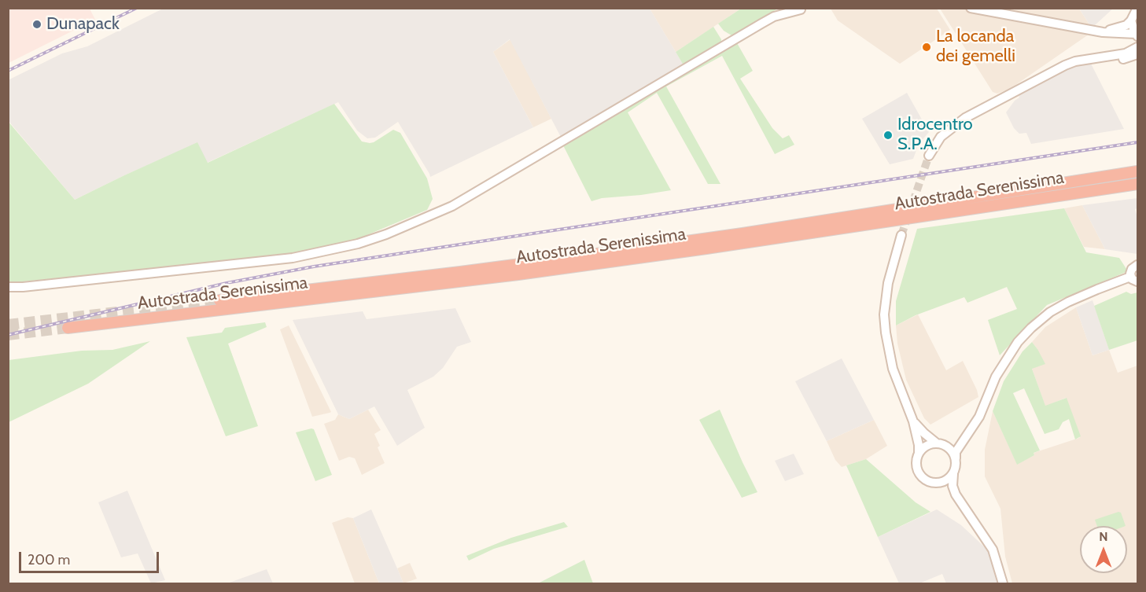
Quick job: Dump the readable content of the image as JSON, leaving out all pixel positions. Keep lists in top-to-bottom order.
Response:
{
  "streets": {
    "highway": ["Autostrada Serenissima"]
  },
  "places": ["Dunapack", "La locanda dei gemelli", "Idrocentro S.P.A."],
  "scale_bar": "200 m",
  "north": "top"
}
